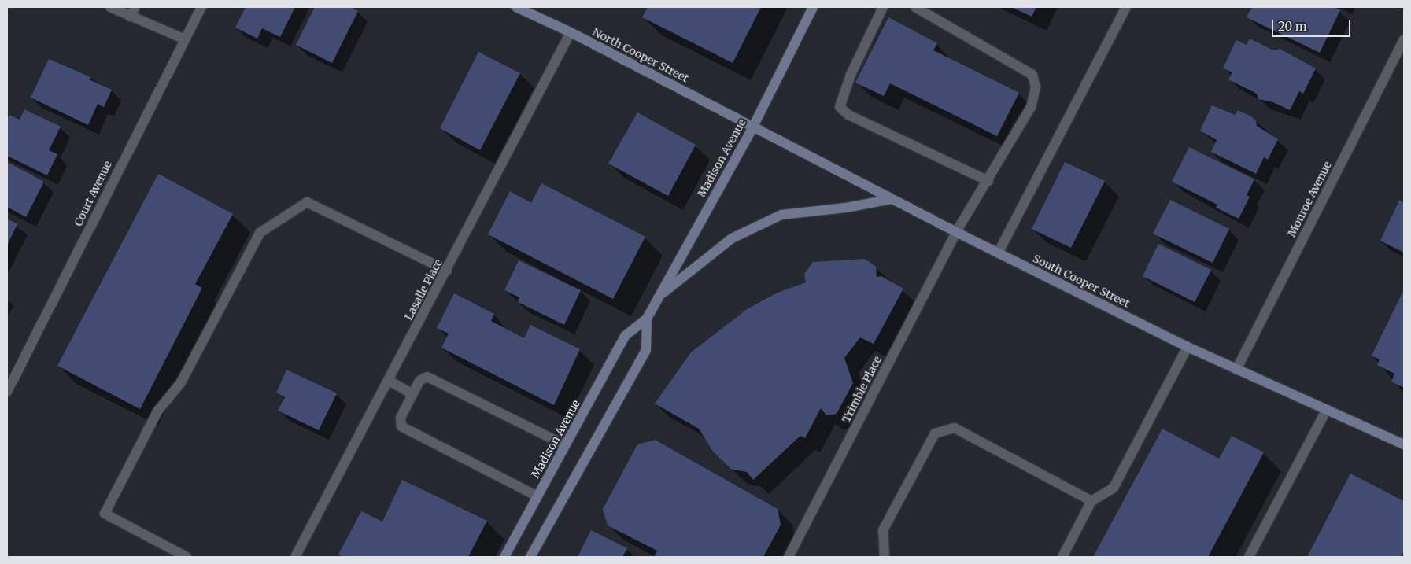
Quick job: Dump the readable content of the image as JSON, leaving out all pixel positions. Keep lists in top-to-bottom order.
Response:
{
  "streets": {
    "street": [
      "North Cooper Street",
      "Madison Avenue",
      "Court Avenue",
      "Monroe Avenue",
      "South Cooper Street",
      "Lasalle Place",
      "Trimble Place"
    ]
  },
  "crossings": [
    ["North Cooper Street", "Madison Avenue"],
    ["North Cooper Street", "South Cooper Street"],
    ["North Cooper Street", "Lasalle Place"],
    ["Madison Avenue", "South Cooper Street"],
    ["Monroe Avenue", "South Cooper Street"],
    ["South Cooper Street", "Trimble Place"]
  ],
  "scale_bar": "20 m"
}
